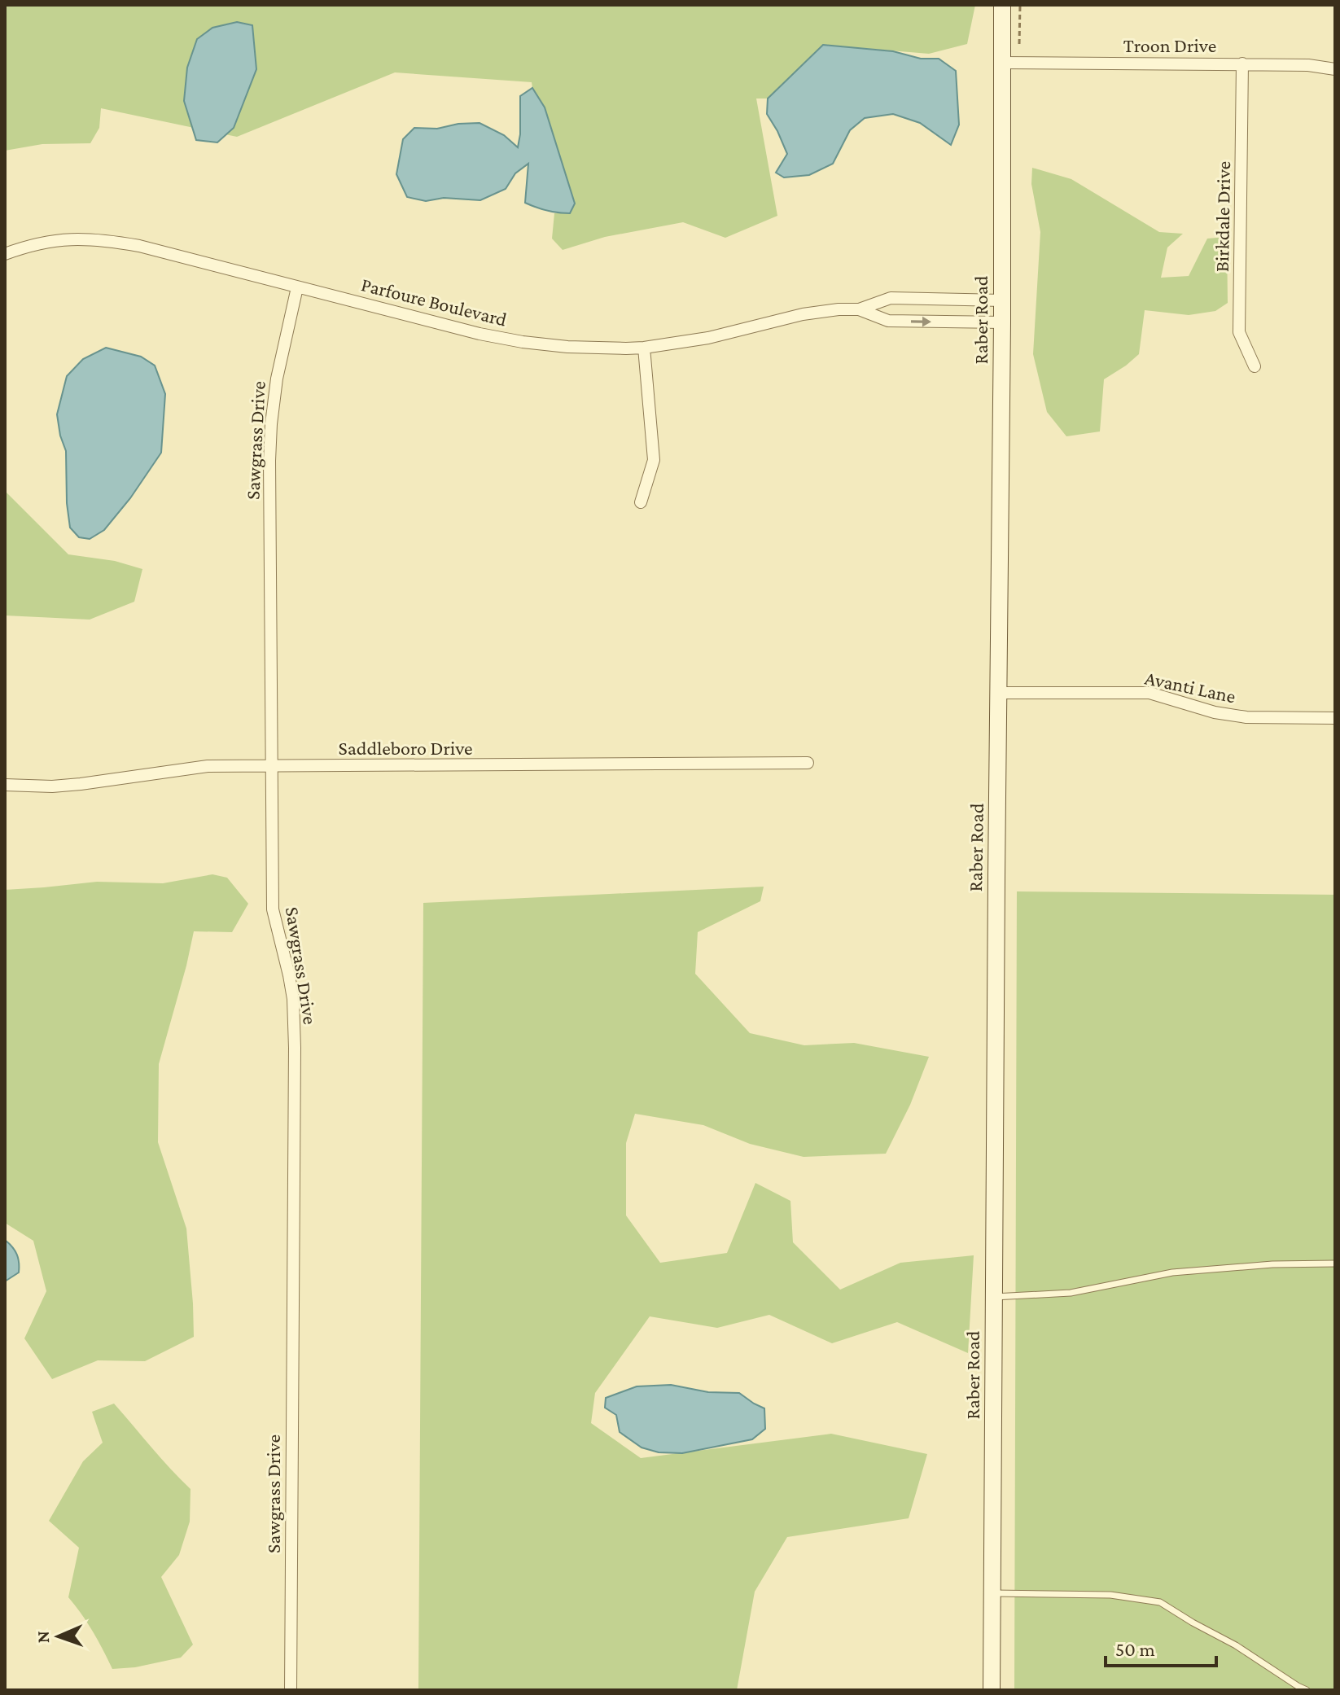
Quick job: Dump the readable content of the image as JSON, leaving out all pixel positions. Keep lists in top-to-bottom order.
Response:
{
  "streets": {
    "street": [
      "Troon Drive",
      "Birkdale Drive",
      "Parfoure Boulevard",
      "Raber Road",
      "Sawgrass Drive",
      "Avanti Lane",
      "Saddleboro Drive"
    ]
  },
  "crossings": [
    ["Troon Drive", "Birkdale Drive"],
    ["Troon Drive", "Raber Road"],
    ["Parfoure Boulevard", "Raber Road"],
    ["Parfoure Boulevard", "Sawgrass Drive"],
    ["Raber Road", "Avanti Lane"],
    ["Sawgrass Drive", "Saddleboro Drive"]
  ],
  "scale_bar": "50 m",
  "north": "left"
}
